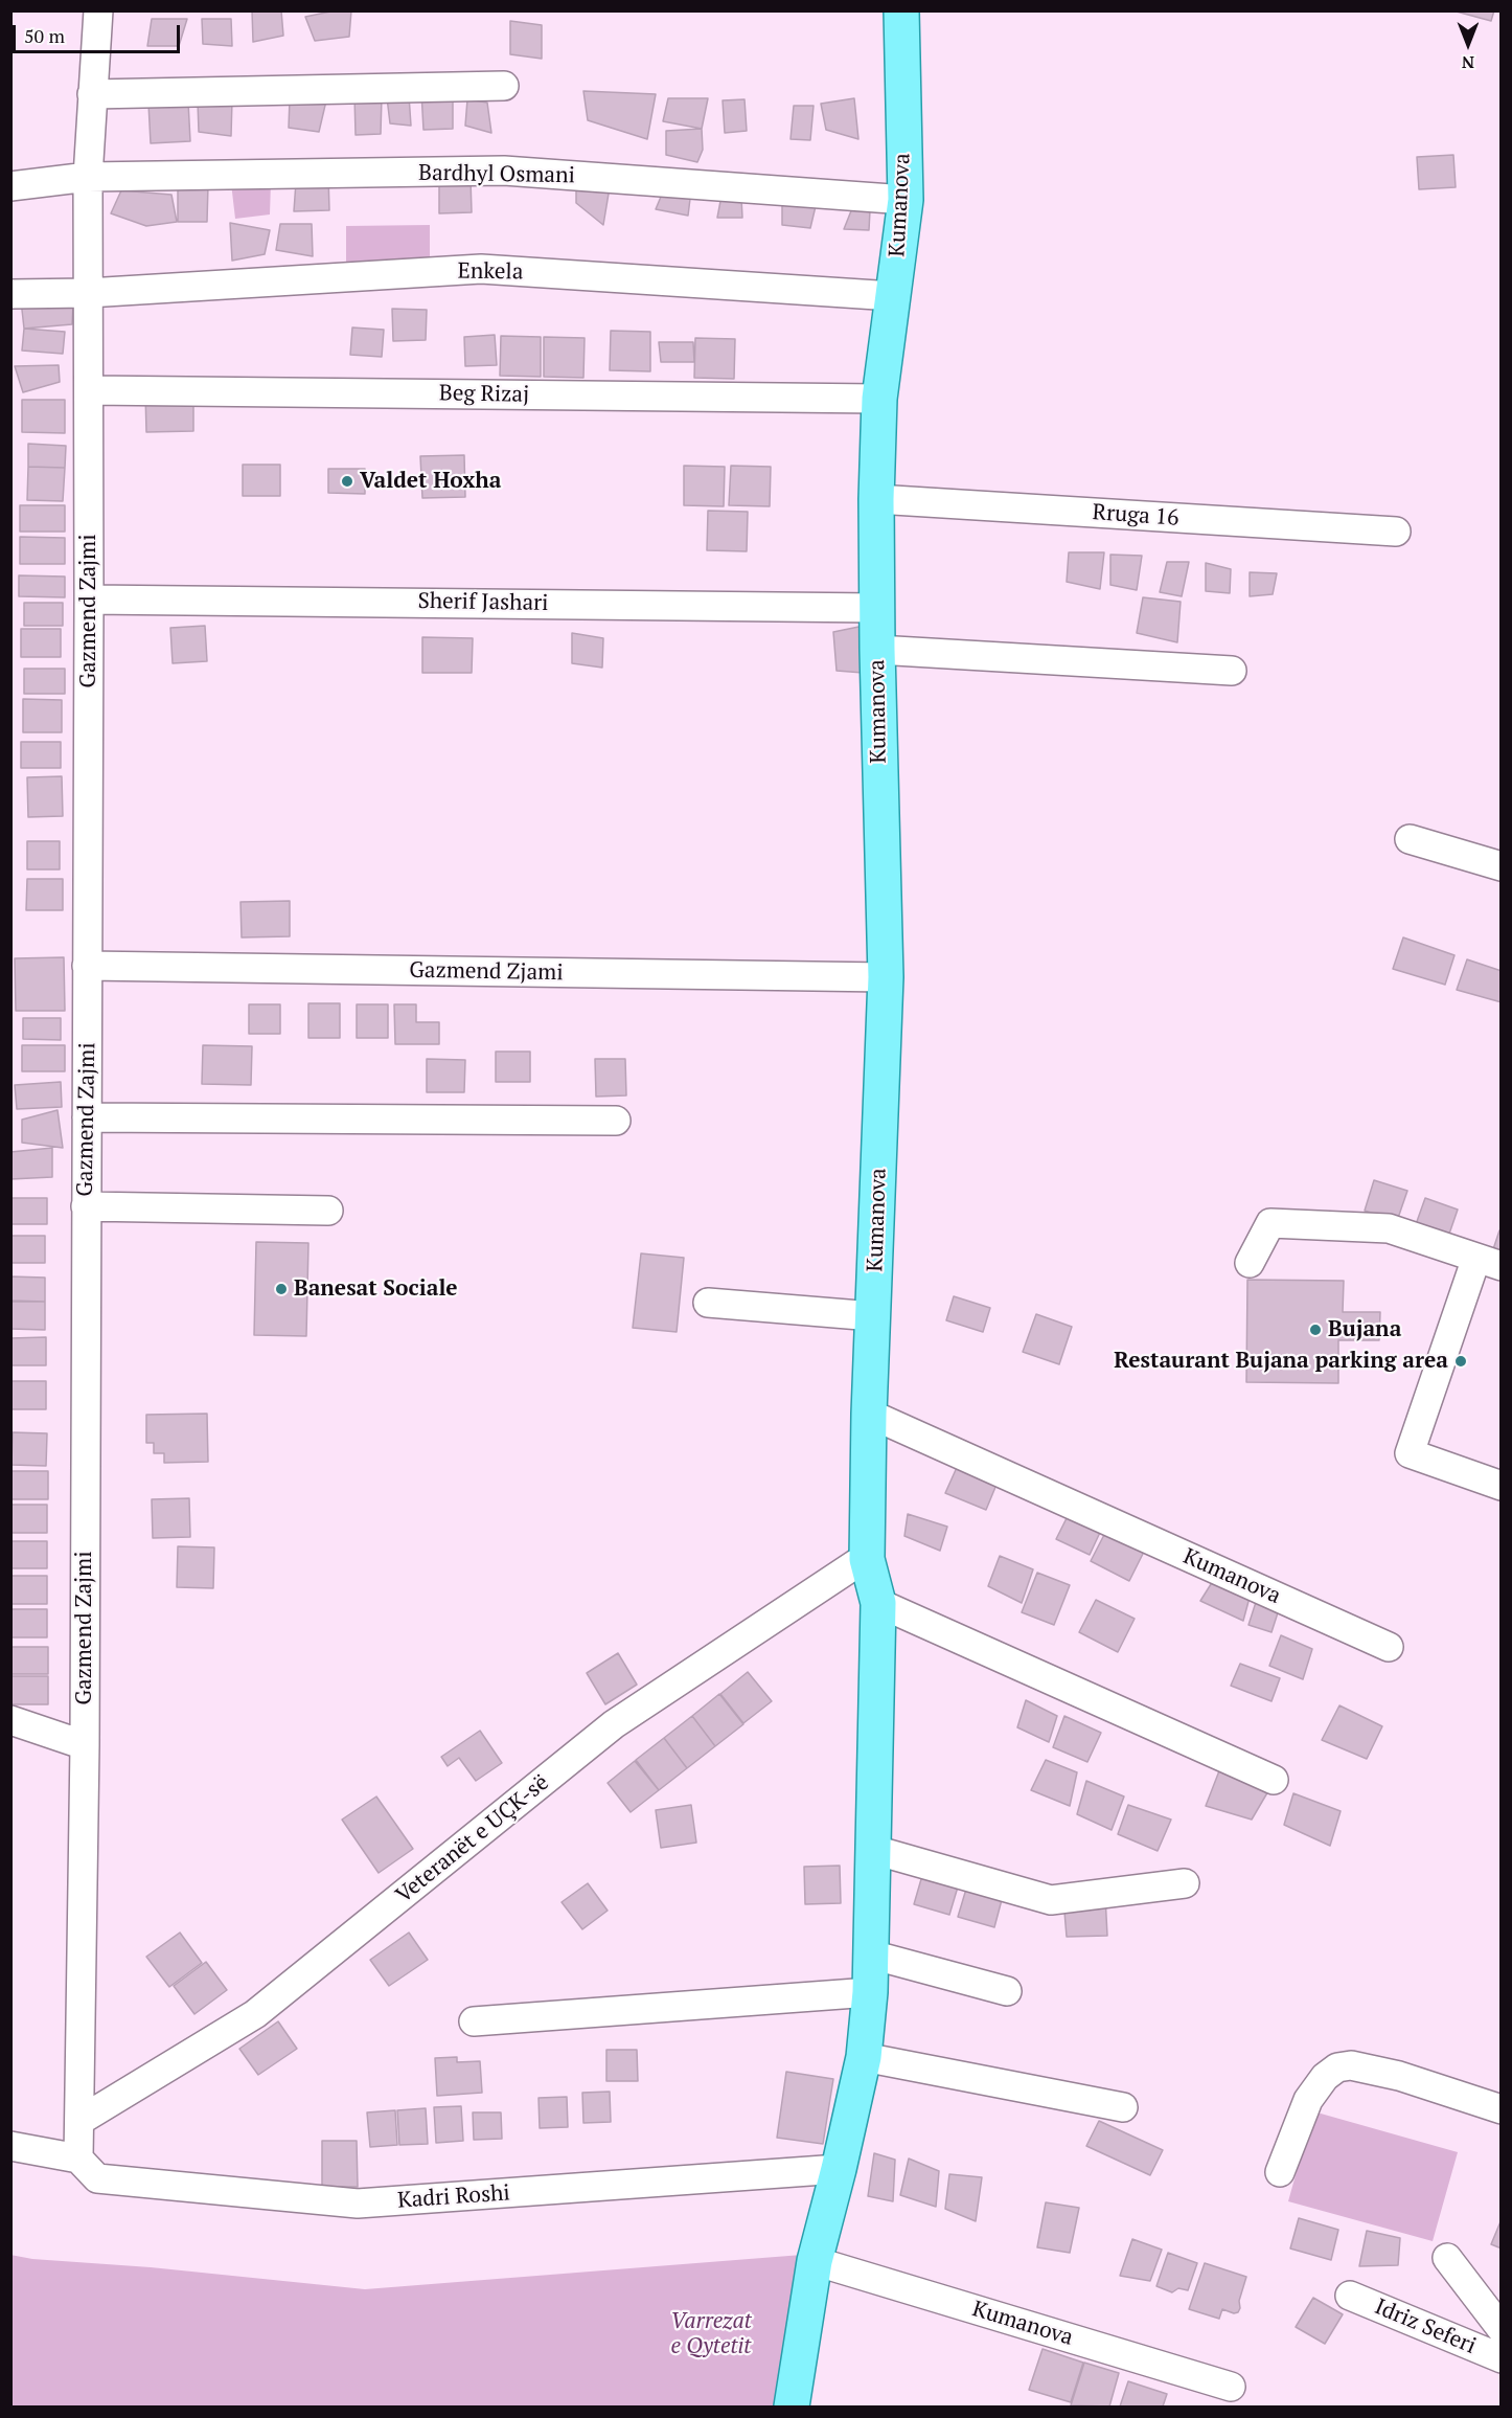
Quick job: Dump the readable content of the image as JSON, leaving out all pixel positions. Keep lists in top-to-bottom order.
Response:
{
  "streets": {
    "main road": ["Kumanova"],
    "street": [
      "Bardhyl Osmani",
      "Enkela",
      "Beg Rizaj",
      "Rruga 16",
      "Sherif Jashari",
      "Gazmend Zajmi",
      "Gazmend Zjami",
      "Veteranët e UÇK-së",
      "Kadri Roshi",
      "Idriz Seferi"
    ]
  },
  "crossings": [
    ["Bardhyl Osmani", "Kumanova"],
    ["Bardhyl Osmani", "Gazmend Zajmi"],
    ["Kumanova", "Enkela"],
    ["Kumanova", "Beg Rizaj"],
    ["Kumanova", "Rruga 16"],
    ["Kumanova", "Sherif Jashari"],
    ["Kumanova", "Gazmend Zjami"],
    ["Kumanova", "Veteranët e UÇK-së"],
    ["Kumanova", "Kadri Roshi"],
    ["Enkela", "Gazmend Zajmi"],
    ["Beg Rizaj", "Gazmend Zajmi"],
    ["Sherif Jashari", "Gazmend Zajmi"],
    ["Gazmend Zajmi", "Gazmend Zjami"],
    ["Gazmend Zajmi", "Veteranët e UÇK-së"],
    ["Gazmend Zajmi", "Kadri Roshi"]
  ],
  "parks": ["Varrezat e Qytetit"],
  "places": [
    "Valdet Hoxha",
    "Banesat Sociale",
    "Bujana",
    "Restaurant Bujana parking area"
  ],
  "scale_bar": "50 m",
  "north": "bottom"
}
